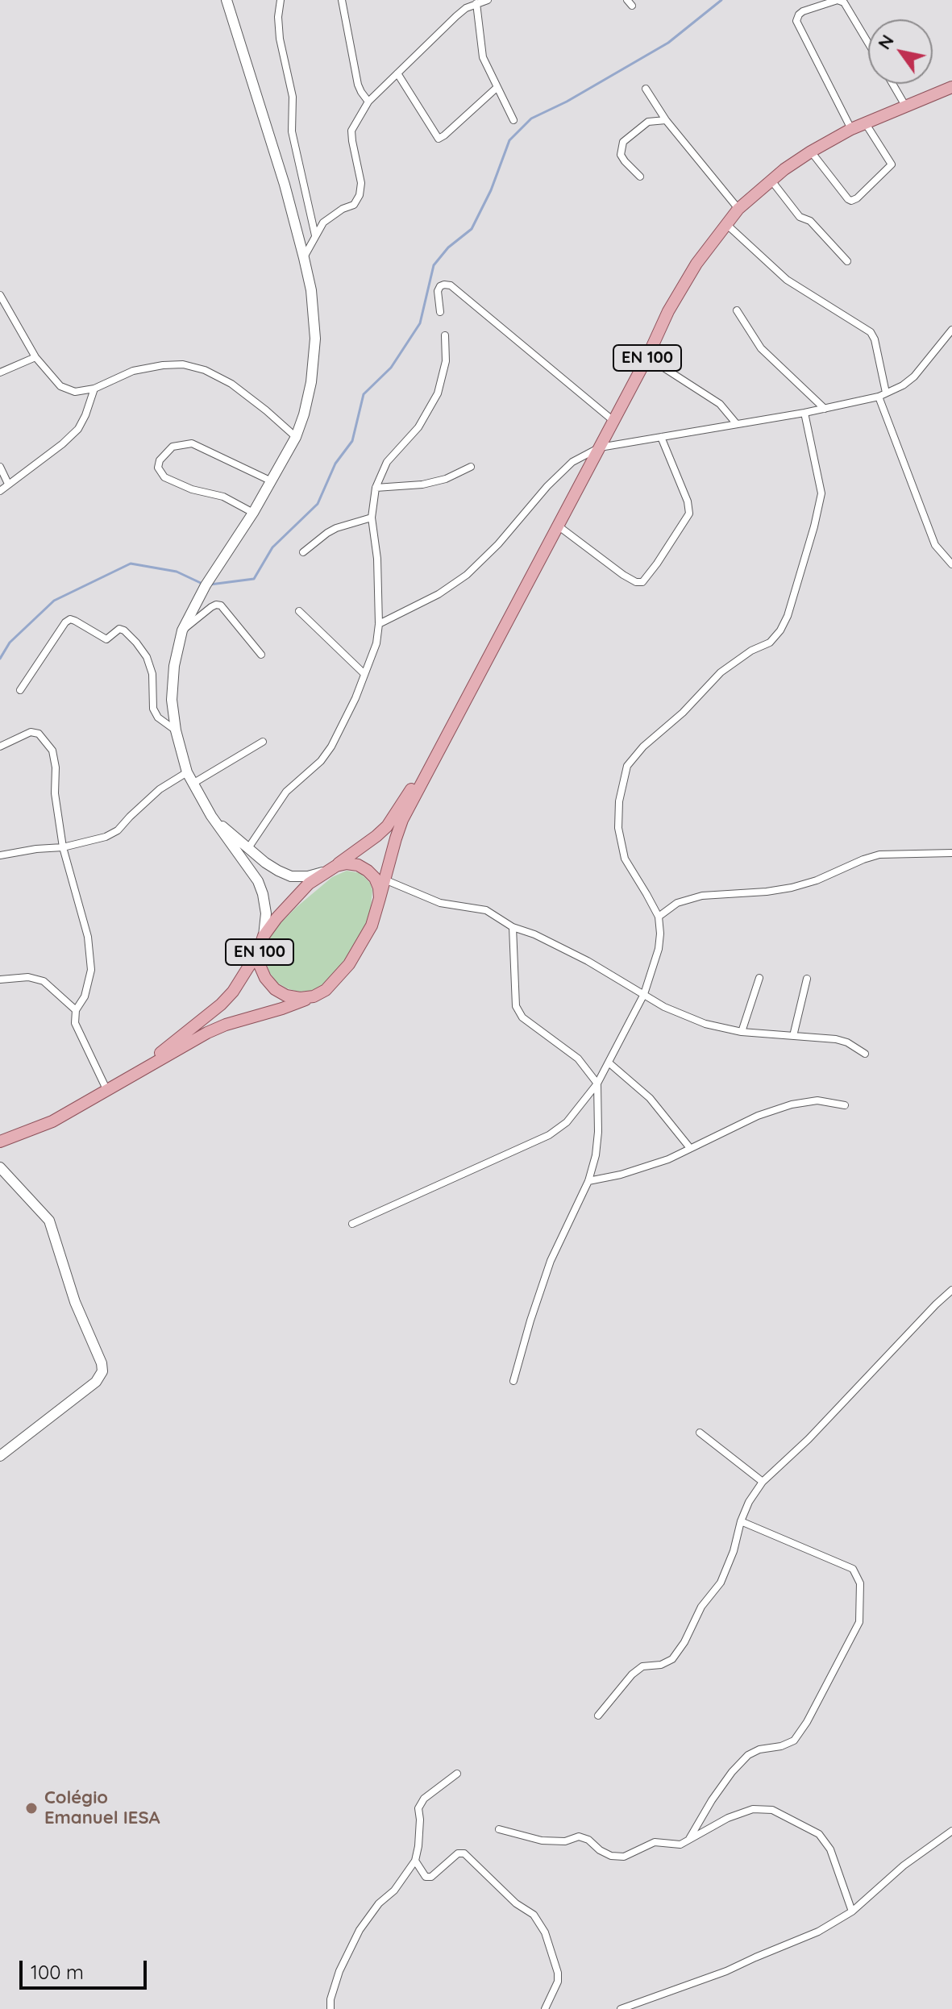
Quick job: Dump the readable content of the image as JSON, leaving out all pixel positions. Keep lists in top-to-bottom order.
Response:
{
  "streets": {
    "main road": ["EN 100"]
  },
  "places": ["Colégio Emanuel IESA"],
  "scale_bar": "100 m",
  "north": "top left"
}
